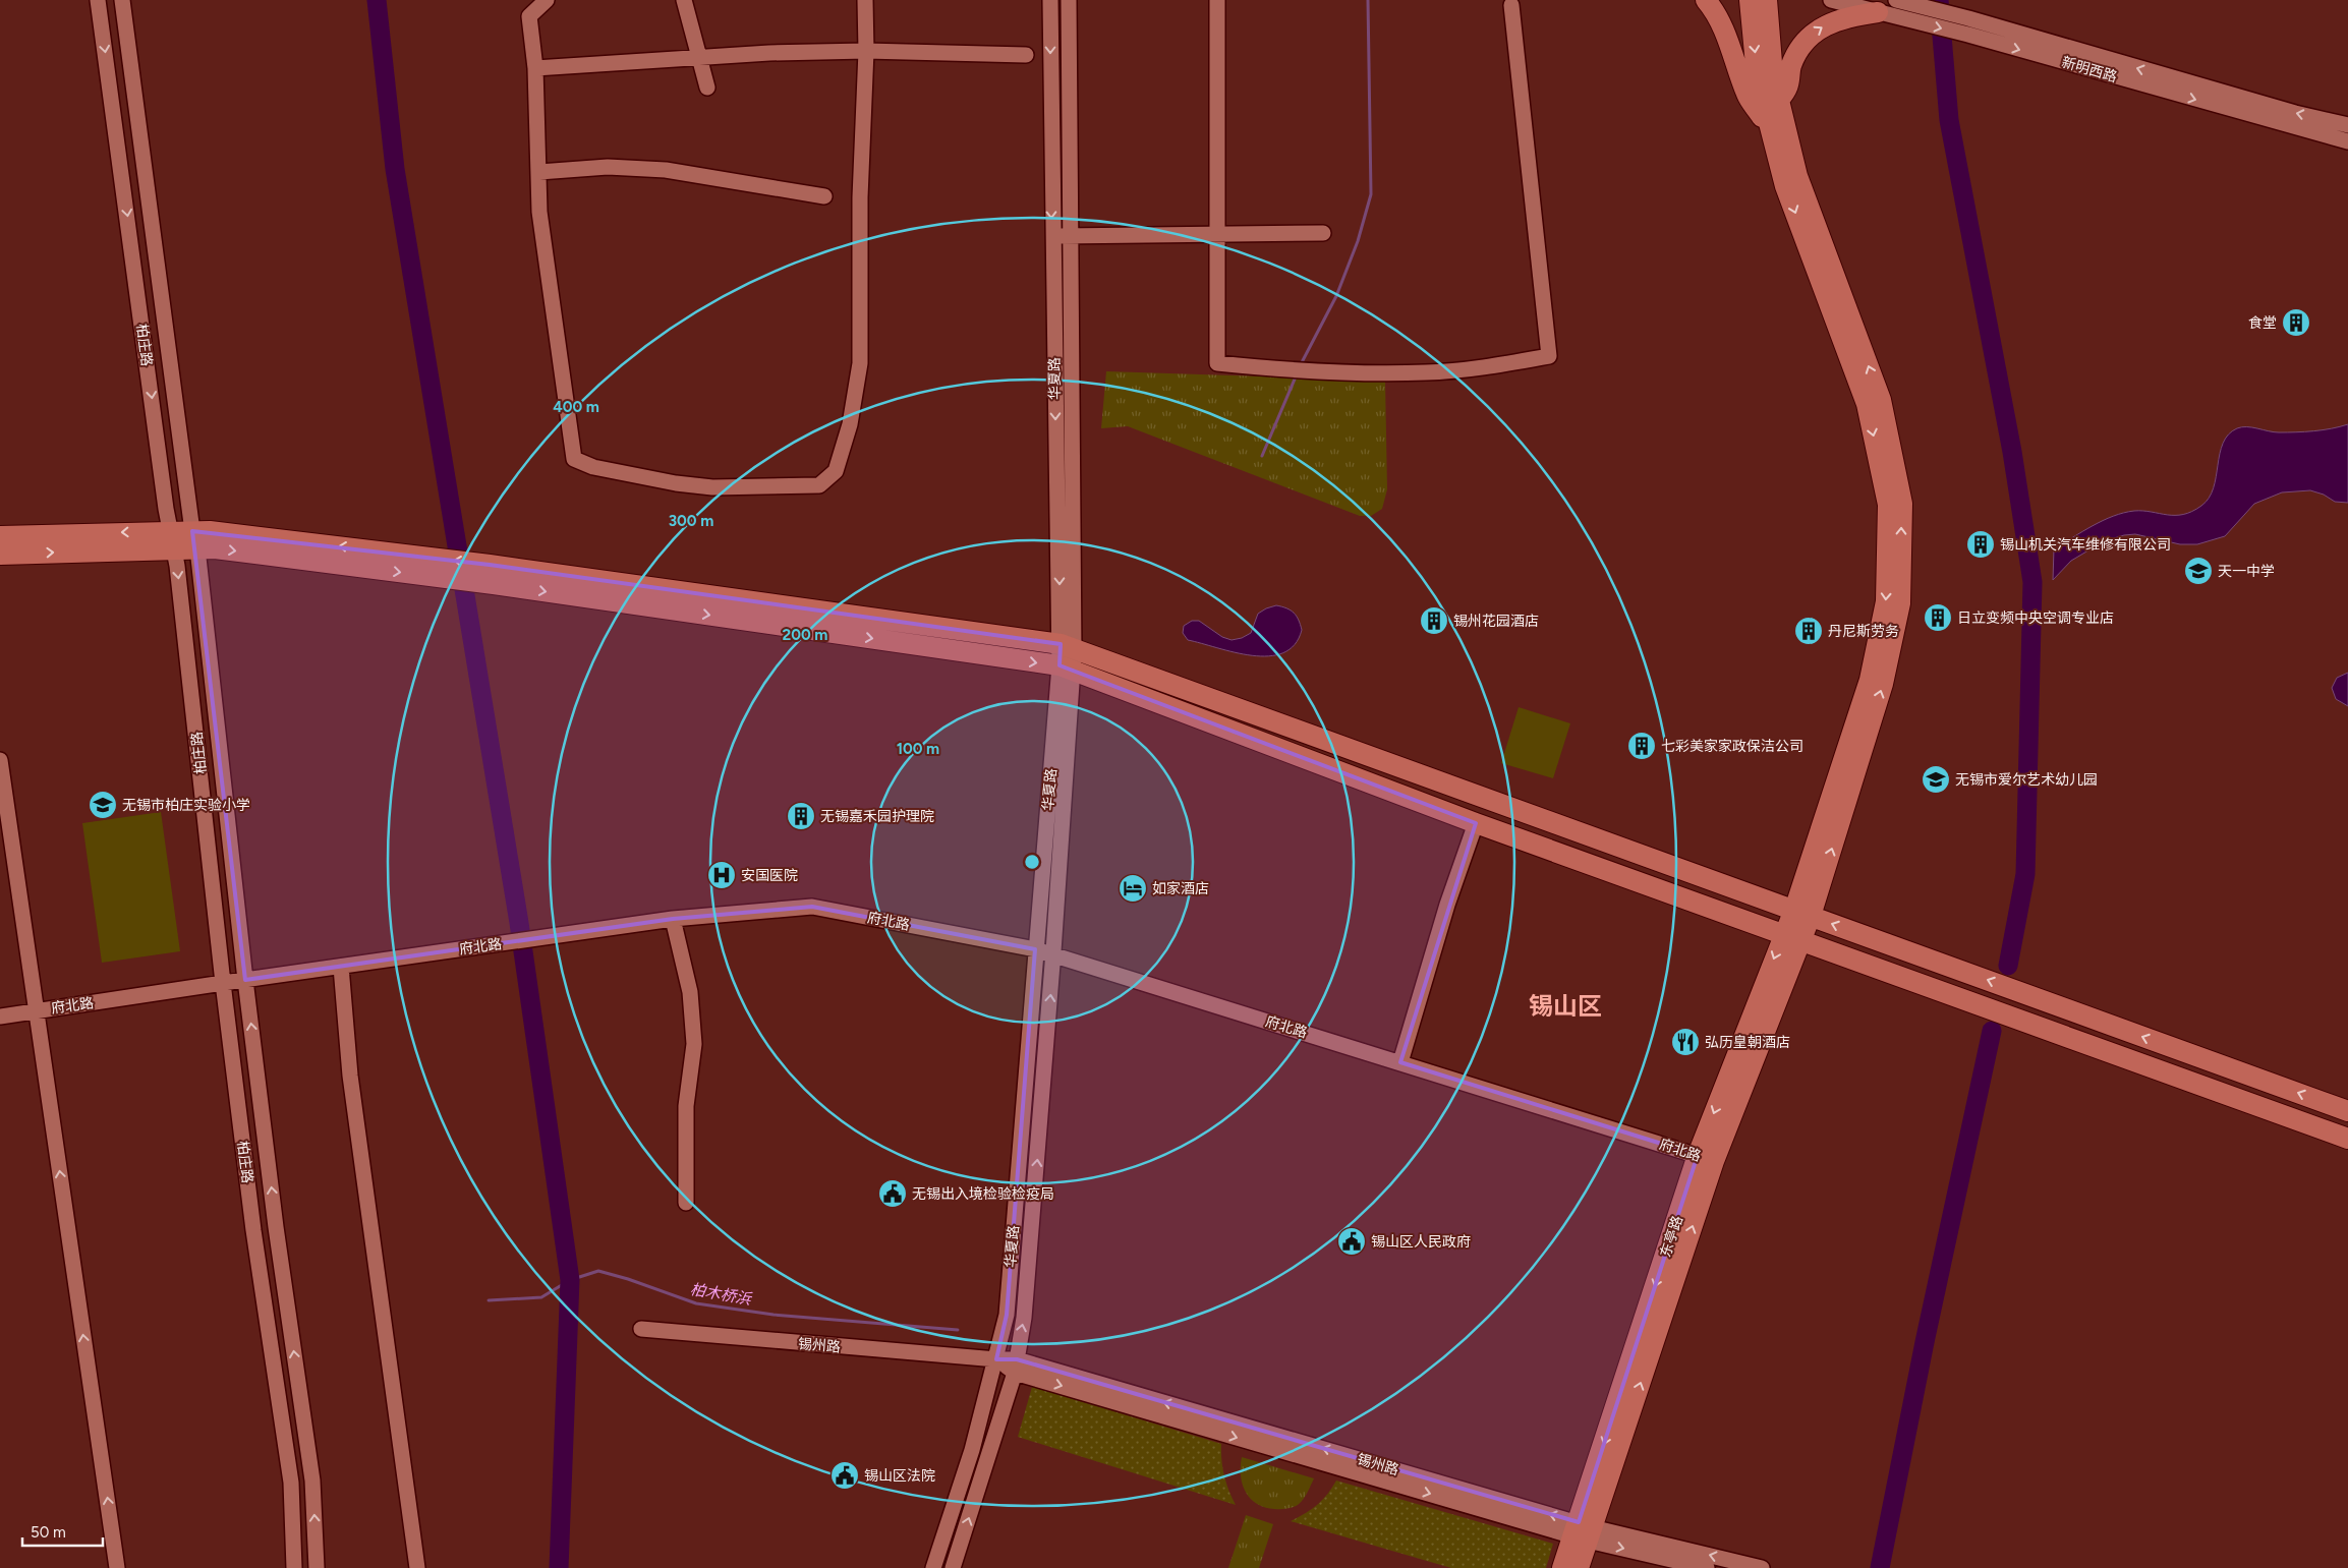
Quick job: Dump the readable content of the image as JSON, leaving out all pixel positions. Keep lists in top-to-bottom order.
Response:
{
  "streets": {
    "main road": ["东亭路"],
    "street": [
      "新明西路",
      "柏庄路",
      "华夏路",
      "府北路",
      "锡州路"
    ]
  },
  "crossings": [
    ["柏庄路", "府北路"],
    ["华夏路", "府北路"],
    ["华夏路", "锡州路"],
    ["府北路", "东亭路"],
    ["东亭路", "锡州路"]
  ],
  "districts": ["锡山区"],
  "water": ["柏木桥浜"],
  "places": {
    "building": [
      "食堂",
      "锡山机关汽车维修有限公司",
      "日立变频中央空调专业店",
      "锡州花园酒店",
      "丹尼斯劳务",
      "七彩美家家政保洁公司",
      "无锡嘉禾园护理院"
    ],
    "school or university": ["天一中学", "无锡市爱尔艺术幼儿园", "无锡市柏庄实验小学"],
    "hospital": ["安国医院"],
    "hotel": ["如家酒店"],
    "restaurant": ["弘历皇朝酒店"],
    "public building": ["无锡出入境检验检疫局", "锡山区人民政府", "锡山区法院"]
  },
  "scale_bar": "50 m",
  "rings": [
    "400 m",
    "300 m",
    "200 m",
    "100 m"
  ]
}
